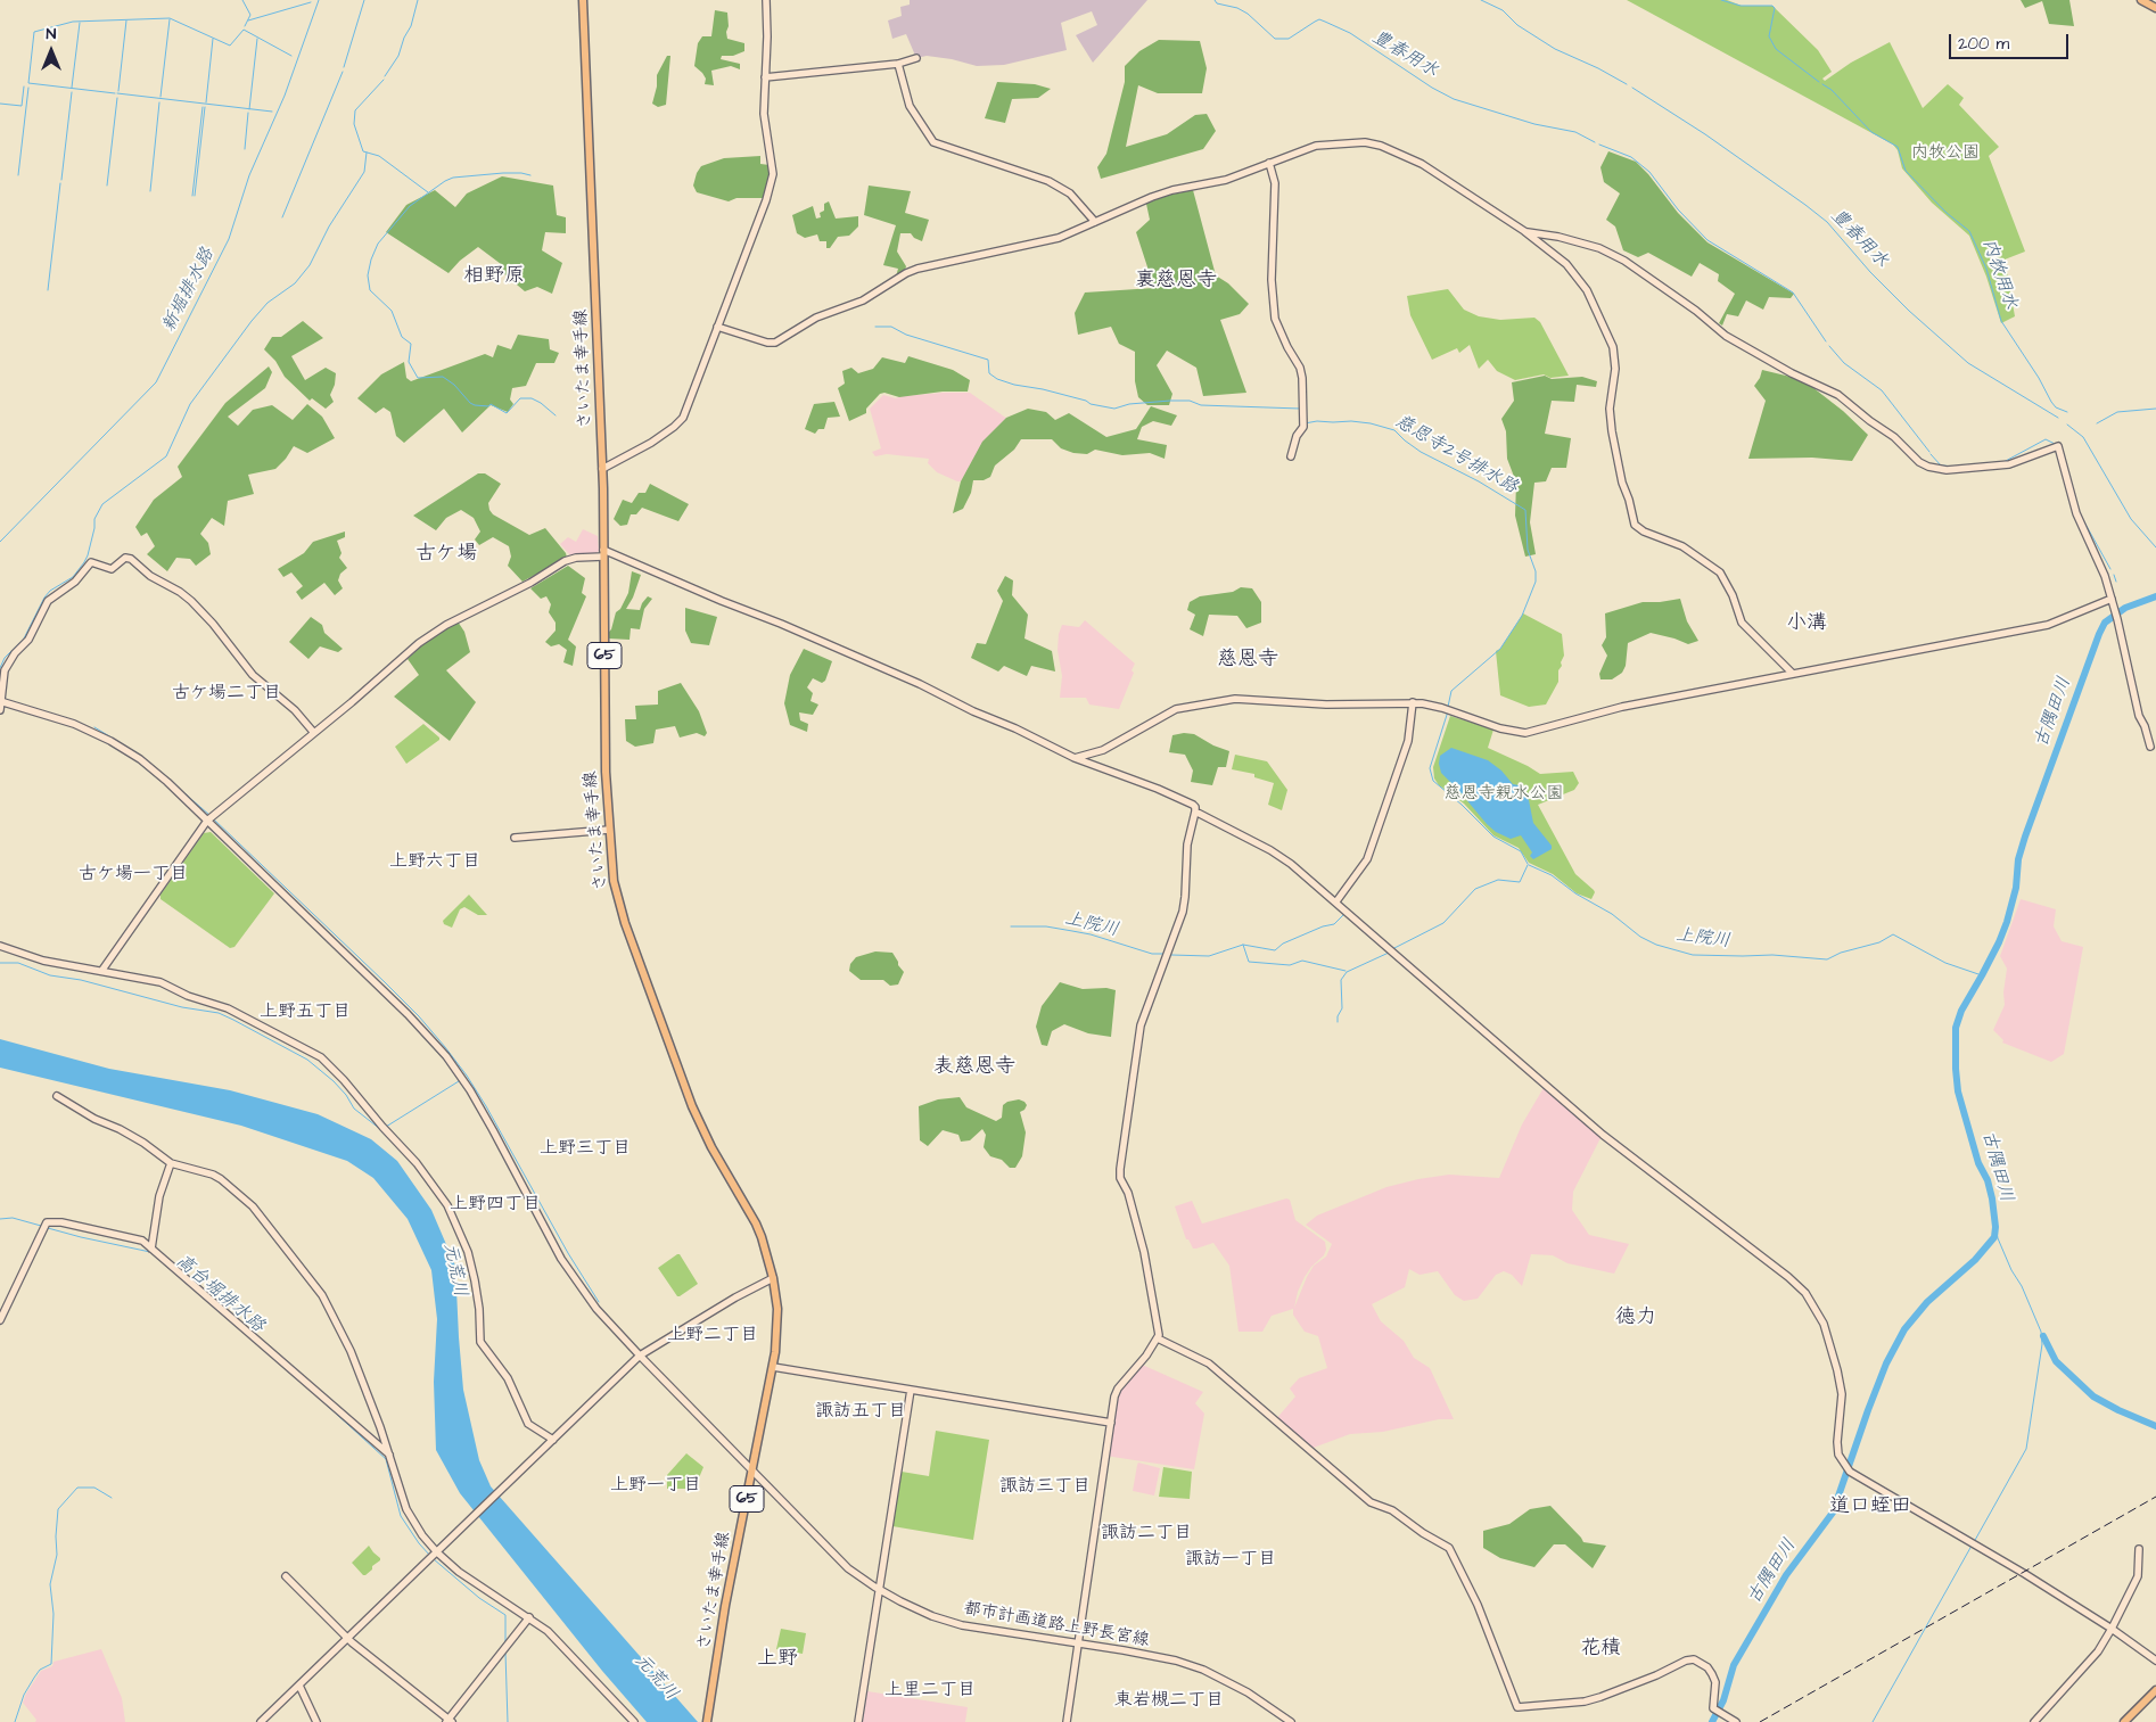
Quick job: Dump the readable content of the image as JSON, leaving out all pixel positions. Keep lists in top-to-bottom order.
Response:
{
  "streets": {
    "main road": ["さいたま幸手線", "65"],
    "street": ["都市計画道路上野長宮線"]
  },
  "crossings": [
    ["さいたま幸手線", "都市計画道路上野長宮線"]
  ],
  "districts": [
    "相野原",
    "裏慈恩寺",
    "古ケ場",
    "小溝",
    "慈恩寺",
    "古ケ場二丁目",
    "上野六丁目",
    "古ケ場一丁目",
    "上野五丁目",
    "表慈恩寺",
    "上野三丁目",
    "上野四丁目",
    "徳力",
    "上野二丁目",
    "諏訪五丁目",
    "上野一丁目",
    "諏訪三丁目",
    "道口蛭田",
    "諏訪二丁目",
    "諏訪一丁目",
    "花積",
    "上野",
    "上里二丁目",
    "東岩槻二丁目"
  ],
  "water": [
    "豊春用水",
    "内牧用水",
    "新堀排水路",
    "慈恩寺2号排水路",
    "古隅田川",
    "上院川",
    "元荒川",
    "高台堀排水路"
  ],
  "parks": ["内牧公園", "慈恩寺親水公園"],
  "scale_bar": "200 m",
  "north": "top"
}
